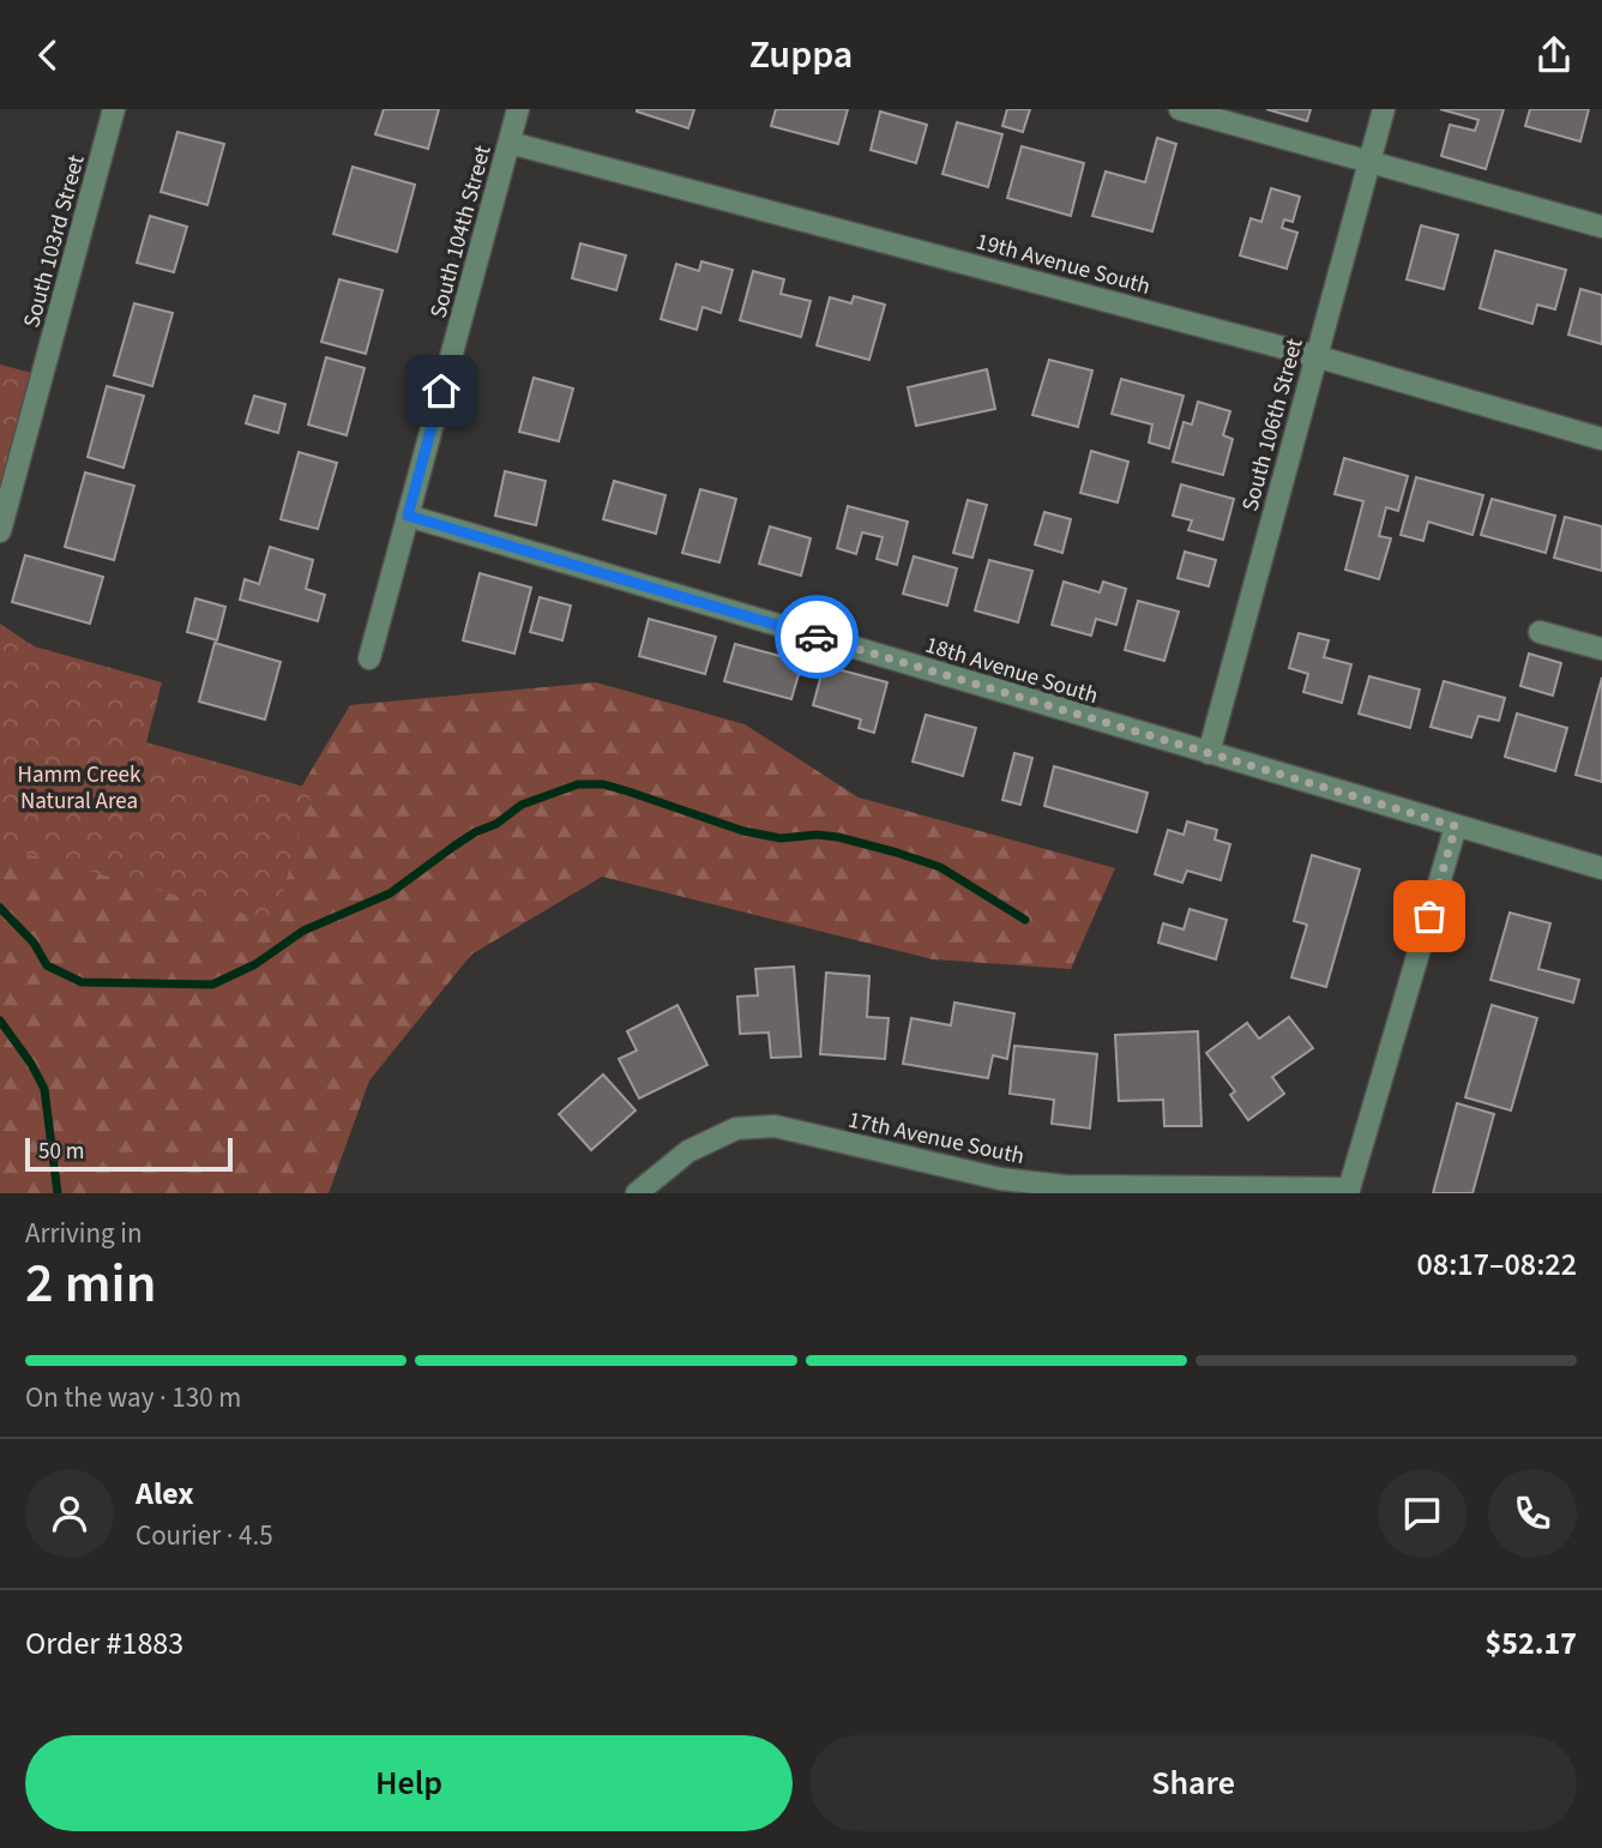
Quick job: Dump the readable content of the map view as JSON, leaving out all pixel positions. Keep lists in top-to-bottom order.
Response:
{
  "streets": {
    "street": [
      "South 104th Street",
      "South 103rd Street",
      "19th Avenue South",
      "South 106th Street",
      "18th Avenue South",
      "17th Avenue South"
    ]
  },
  "crossings": [
    ["South 104th Street", "19th Avenue South"],
    ["South 104th Street", "18th Avenue South"],
    ["19th Avenue South", "South 106th Street"],
    ["South 106th Street", "18th Avenue South"]
  ],
  "parks": ["Hamm Creek Natural Area"],
  "scale_bar": "50 m",
  "page": {
    "header": "Zuppa",
    "scale": "50 m",
    "heading": ["2 min", "Arriving in", "08:17–08:22"],
    "panel": [
      "Alex",
      "Courier · 4.5",
      "Order #1883",
      "$52.17"
    ],
    "bar": "On the way · 130 m",
    "buttons": ["Help", "Share"]
  }
}
